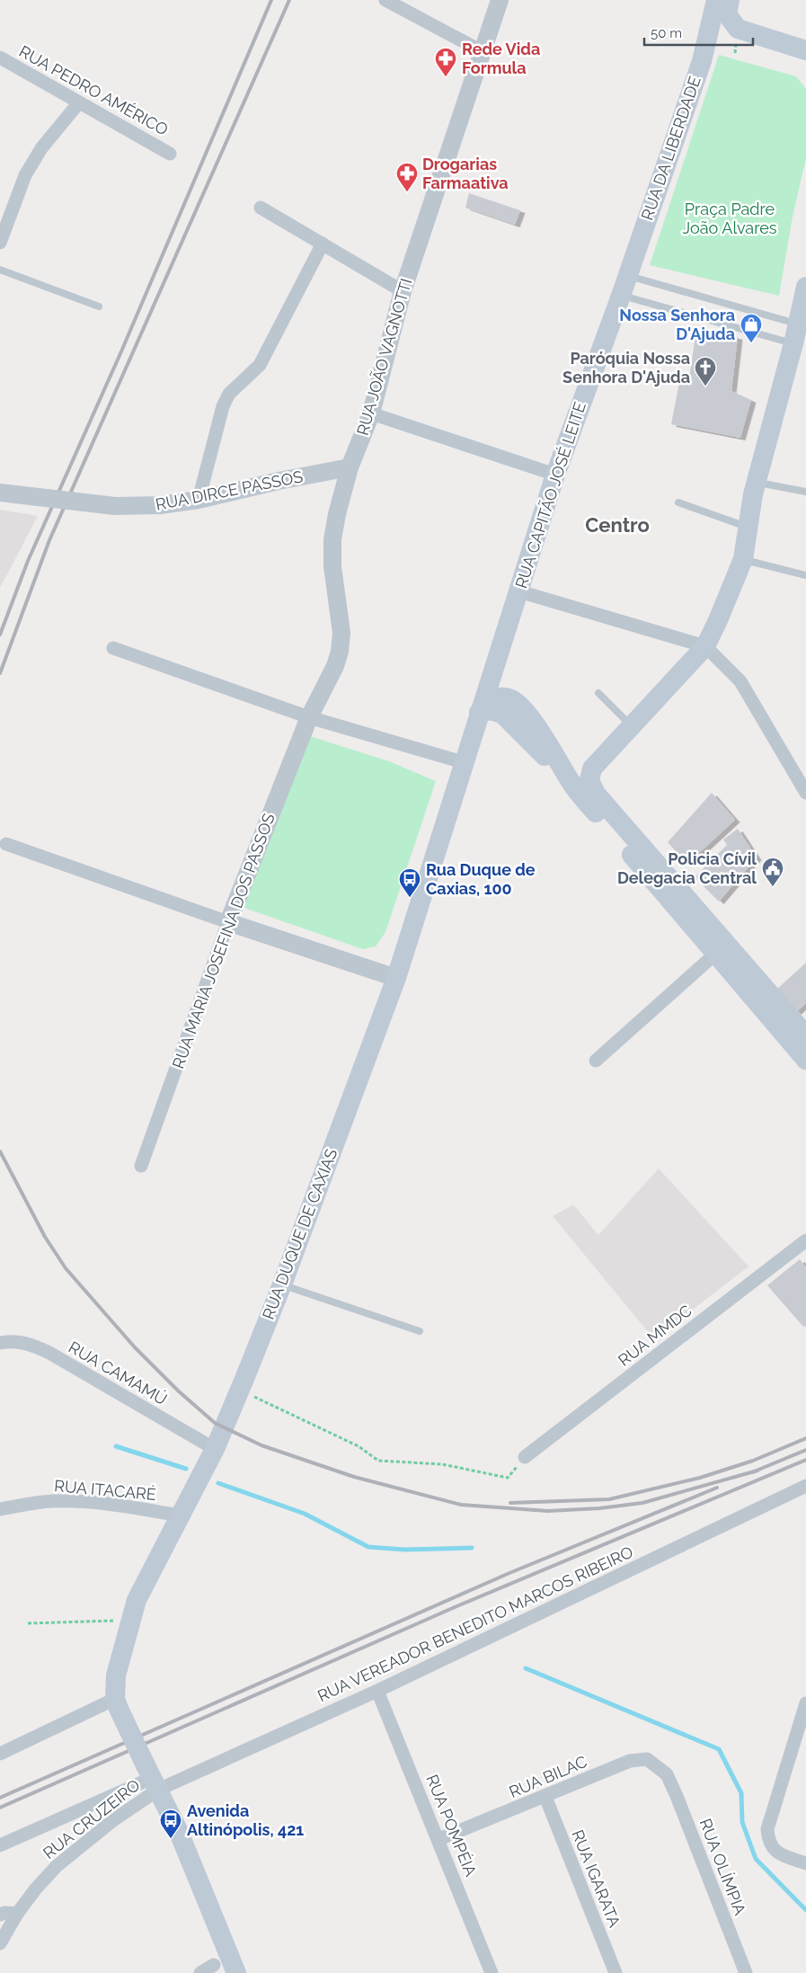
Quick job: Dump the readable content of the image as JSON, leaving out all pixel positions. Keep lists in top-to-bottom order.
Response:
{
  "streets": {
    "main road": ["RUA DA LIBERDADE", "RUA CAPITÃO JOSÉ LEITE", "RUA DUQUE DE CAXIAS"],
    "street": [
      "RUA PEDRO AMÉRICO",
      "RUA JOÃO VAGNOTTI",
      "RUA DIRCE PASSOS",
      "RUA MARIA JOSEFINA DOS PASSOS",
      "RUA MMDC",
      "RUA CAMAMÚ",
      "RUA ITACARÉ",
      "RUA VEREADOR BENEDITO MARCOS RIBEIRO",
      "RUA BILAC",
      "RUA CRUZEIRO",
      "RUA POMPÉIA",
      "RUA OLÍMPIA",
      "RUA IGARATA"
    ]
  },
  "crossings": [
    ["RUA DA LIBERDADE", "RUA CAPITÃO JOSÉ LEITE"],
    ["RUA JOÃO VAGNOTTI", "RUA DIRCE PASSOS"],
    ["RUA JOÃO VAGNOTTI", "RUA MARIA JOSEFINA DOS PASSOS"],
    ["RUA CAPITÃO JOSÉ LEITE", "RUA DUQUE DE CAXIAS"],
    ["RUA DUQUE DE CAXIAS", "RUA CAMAMÚ"],
    ["RUA DUQUE DE CAXIAS", "RUA ITACARÉ"],
    ["RUA DUQUE DE CAXIAS", "RUA VEREADOR BENEDITO MARCOS RIBEIRO"],
    ["RUA DUQUE DE CAXIAS", "RUA CRUZEIRO"],
    ["RUA VEREADOR BENEDITO MARCOS RIBEIRO", "RUA CRUZEIRO"],
    ["RUA VEREADOR BENEDITO MARCOS RIBEIRO", "RUA POMPÉIA"],
    ["RUA BILAC", "RUA POMPÉIA"],
    ["RUA BILAC", "RUA OLÍMPIA"],
    ["RUA BILAC", "RUA IGARATA"]
  ],
  "districts": ["Centro"],
  "parks": ["Praça Padre João Alvares"],
  "places": {
    "pharmacy": ["Rede Vida Formula", "Drogarias Farmaativa"],
    "shop": ["Nossa Senhora D'Ajuda"],
    "church": ["Paróquia Nossa Senhora D'Ajuda"],
    "public building": ["Policia Cívil Delegacia Central"],
    "bus stop": ["Rua Duque de Caxias, 100", "Avenida Altinópolis, 421"]
  },
  "scale_bar": "50 m"
}
